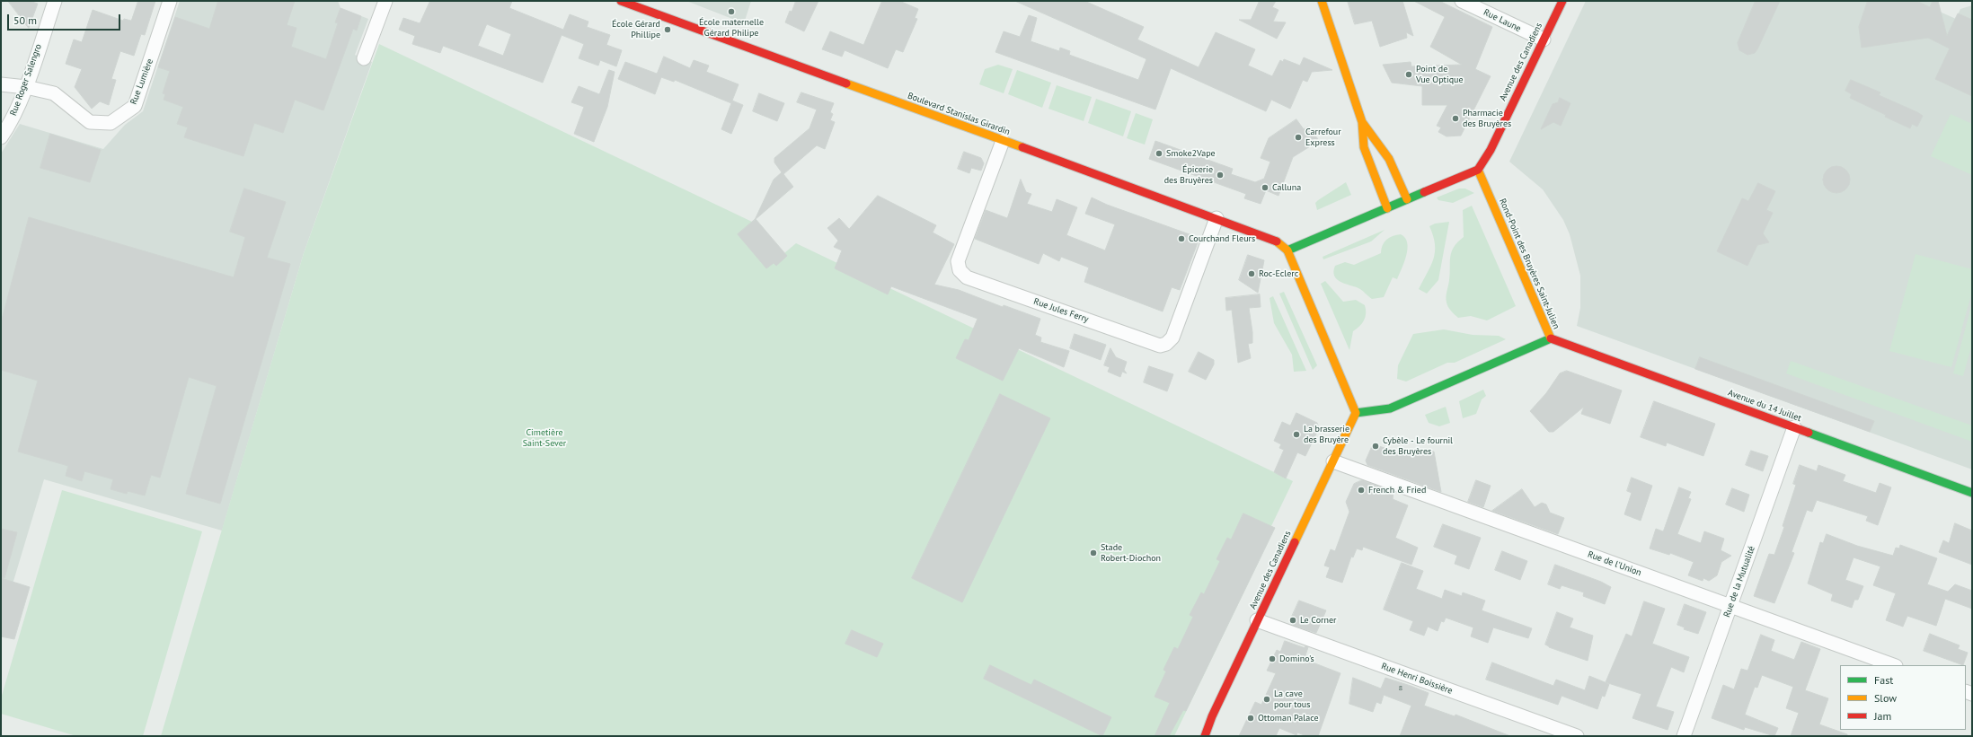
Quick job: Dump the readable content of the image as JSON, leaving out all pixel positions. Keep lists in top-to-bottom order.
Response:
{
  "streets": {
    "main road": [
      "Avenue des Canadiens",
      "Boulevard Stanislas Girardin",
      "Rond-Point des Bruyères Saint-Julien",
      "Avenue du 14 Juillet"
    ],
    "street": [
      "Rue Laune",
      "Rue Roger Salengro",
      "Rue Lumière",
      "Rue Jules Ferry",
      "Rue de l'Union",
      "Rue de la Mutualité",
      "Rue Henri Boissière"
    ]
  },
  "crossings": [
    ["Rue Laune", "Avenue des Canadiens"],
    ["Avenue des Canadiens", "Rond-Point des Bruyères Saint-Julien"],
    ["Avenue des Canadiens", "Rue de l'Union"],
    ["Avenue des Canadiens", "Rue Henri Boissière"],
    ["Rue Roger Salengro", "Rue Lumière"],
    ["Boulevard Stanislas Girardin", "Rue Jules Ferry"],
    ["Rond-Point des Bruyères Saint-Julien", "Avenue du 14 Juillet"],
    ["Avenue du 14 Juillet", "Rue de la Mutualité"],
    ["Rue de l'Union", "Rue de la Mutualité"]
  ],
  "parks": ["Cimetière Saint-Sever"],
  "places": [
    "École maternelle Gérard Philipe",
    "École Gérard Phillipe",
    "Point de Vue Optique",
    "Pharmacie des Bruyères",
    "Carrefour Express",
    "Smoke2Vape",
    "Épicerie des Bruyères",
    "Calluna",
    "Courchand Fleurs",
    "Roc-Eclerc",
    "La brasserie des Bruyère",
    "Cybèle - Le fournil des Bruyères",
    "French & Fried",
    "Stade Robert-Diochon",
    "Le Corner",
    "Domino's",
    "La cave pour tous",
    "Ottoman Palace"
  ],
  "house_numbers": ["8"],
  "legend": ["Fast", "Slow", "Jam"],
  "scale_bar": "50 m"
}
